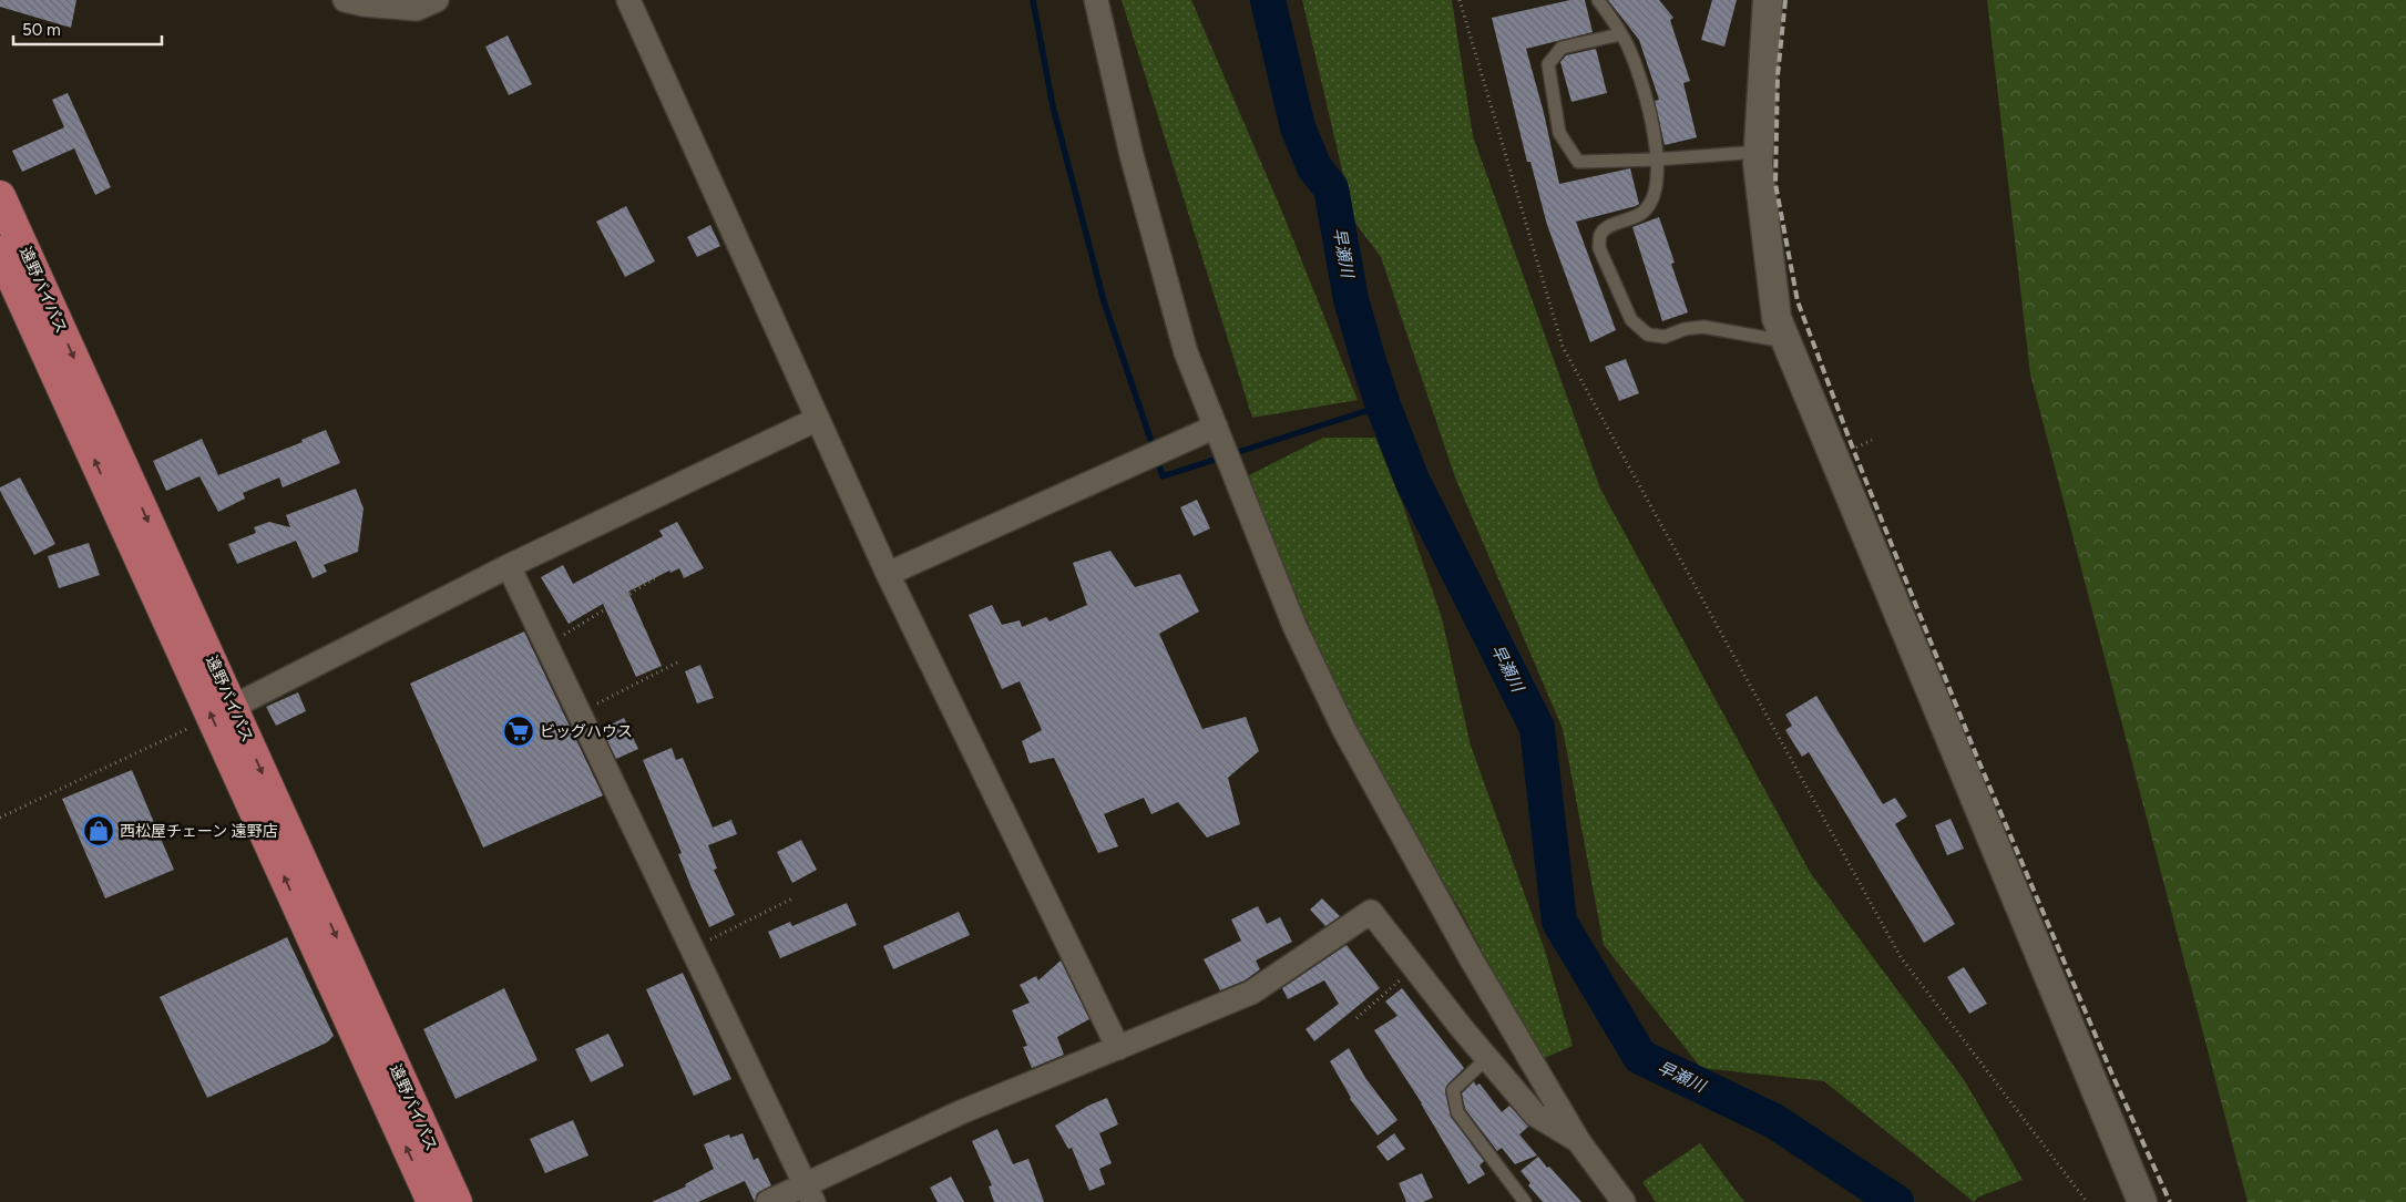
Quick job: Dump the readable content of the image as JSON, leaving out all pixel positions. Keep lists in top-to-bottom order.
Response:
{
  "streets": {
    "highway": ["遠野バイパス"]
  },
  "water": ["早瀬川"],
  "places": {
    "supermarket": ["ビッグハウス"],
    "shop": ["西松屋チェーン 遠野店"]
  },
  "scale_bar": "50 m"
}
